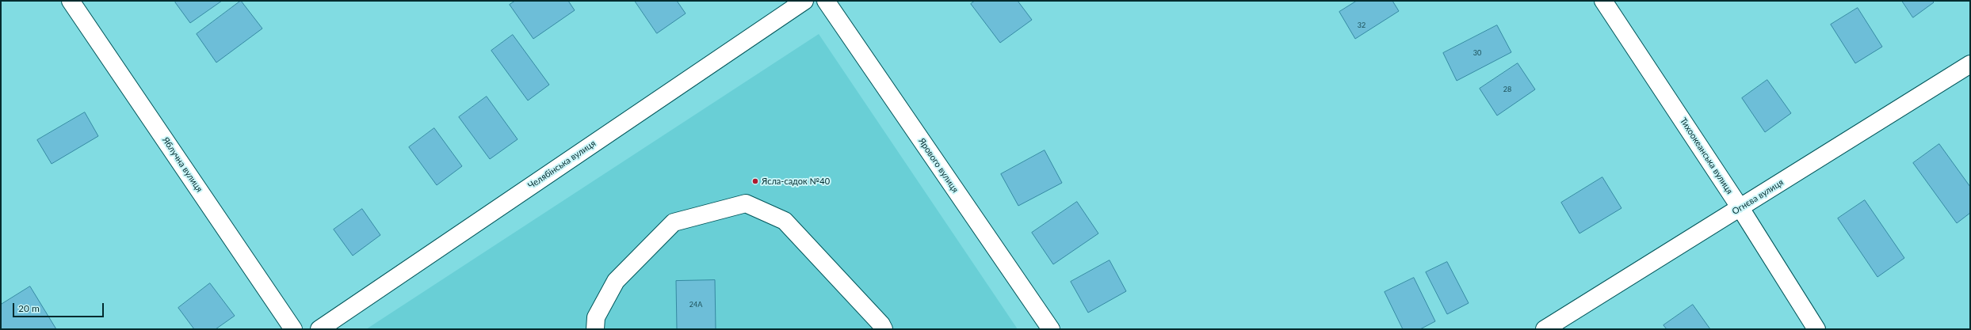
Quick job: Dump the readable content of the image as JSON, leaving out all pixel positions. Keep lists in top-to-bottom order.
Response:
{
  "streets": {
    "street": [
      "Тихоокеанська вулиця",
      "Яблучна вулиця",
      "Челябінська вулиця",
      "Ярового вулиця",
      "Огнєва вулиця"
    ]
  },
  "crossings": [
    ["Тихоокеанська вулиця", "Огнєва вулиця"]
  ],
  "places": ["Ясла-садок №40"],
  "house_numbers": [
    "32",
    "30",
    "28",
    "24А"
  ],
  "scale_bar": "20 m"
}
